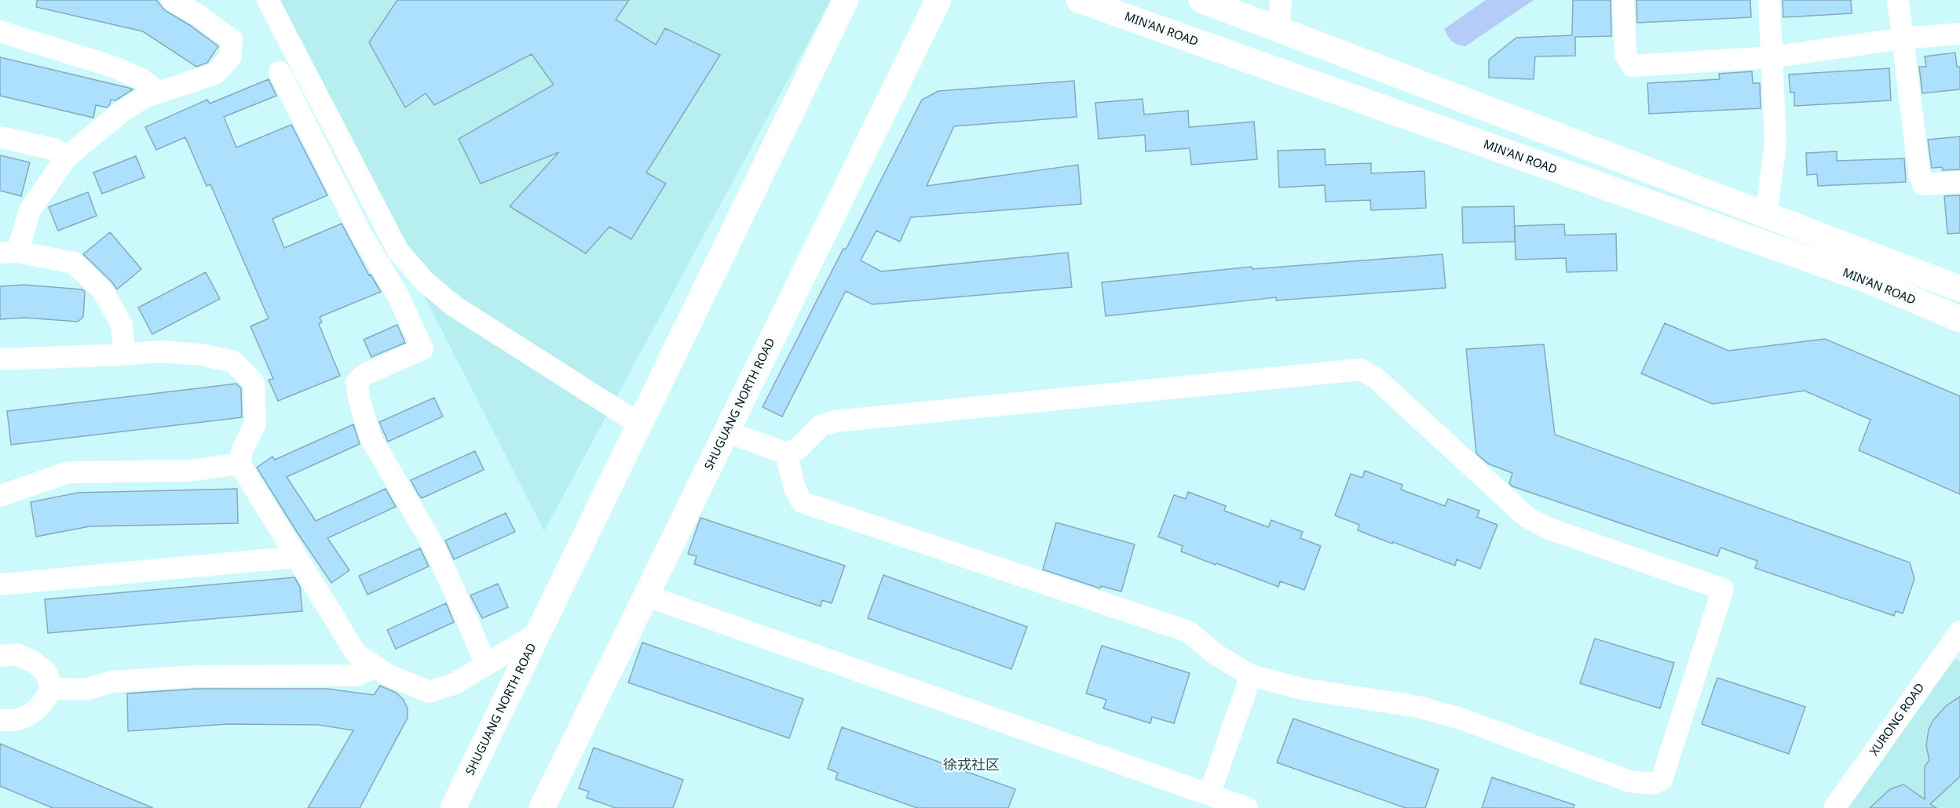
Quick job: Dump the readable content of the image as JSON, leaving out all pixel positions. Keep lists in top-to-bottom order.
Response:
{
  "streets": {
    "main road": ["MIN'AN ROAD", "SHUGUANG NORTH ROAD"],
    "street": ["XURONG ROAD"]
  },
  "districts": ["徐戎社区"]
}
